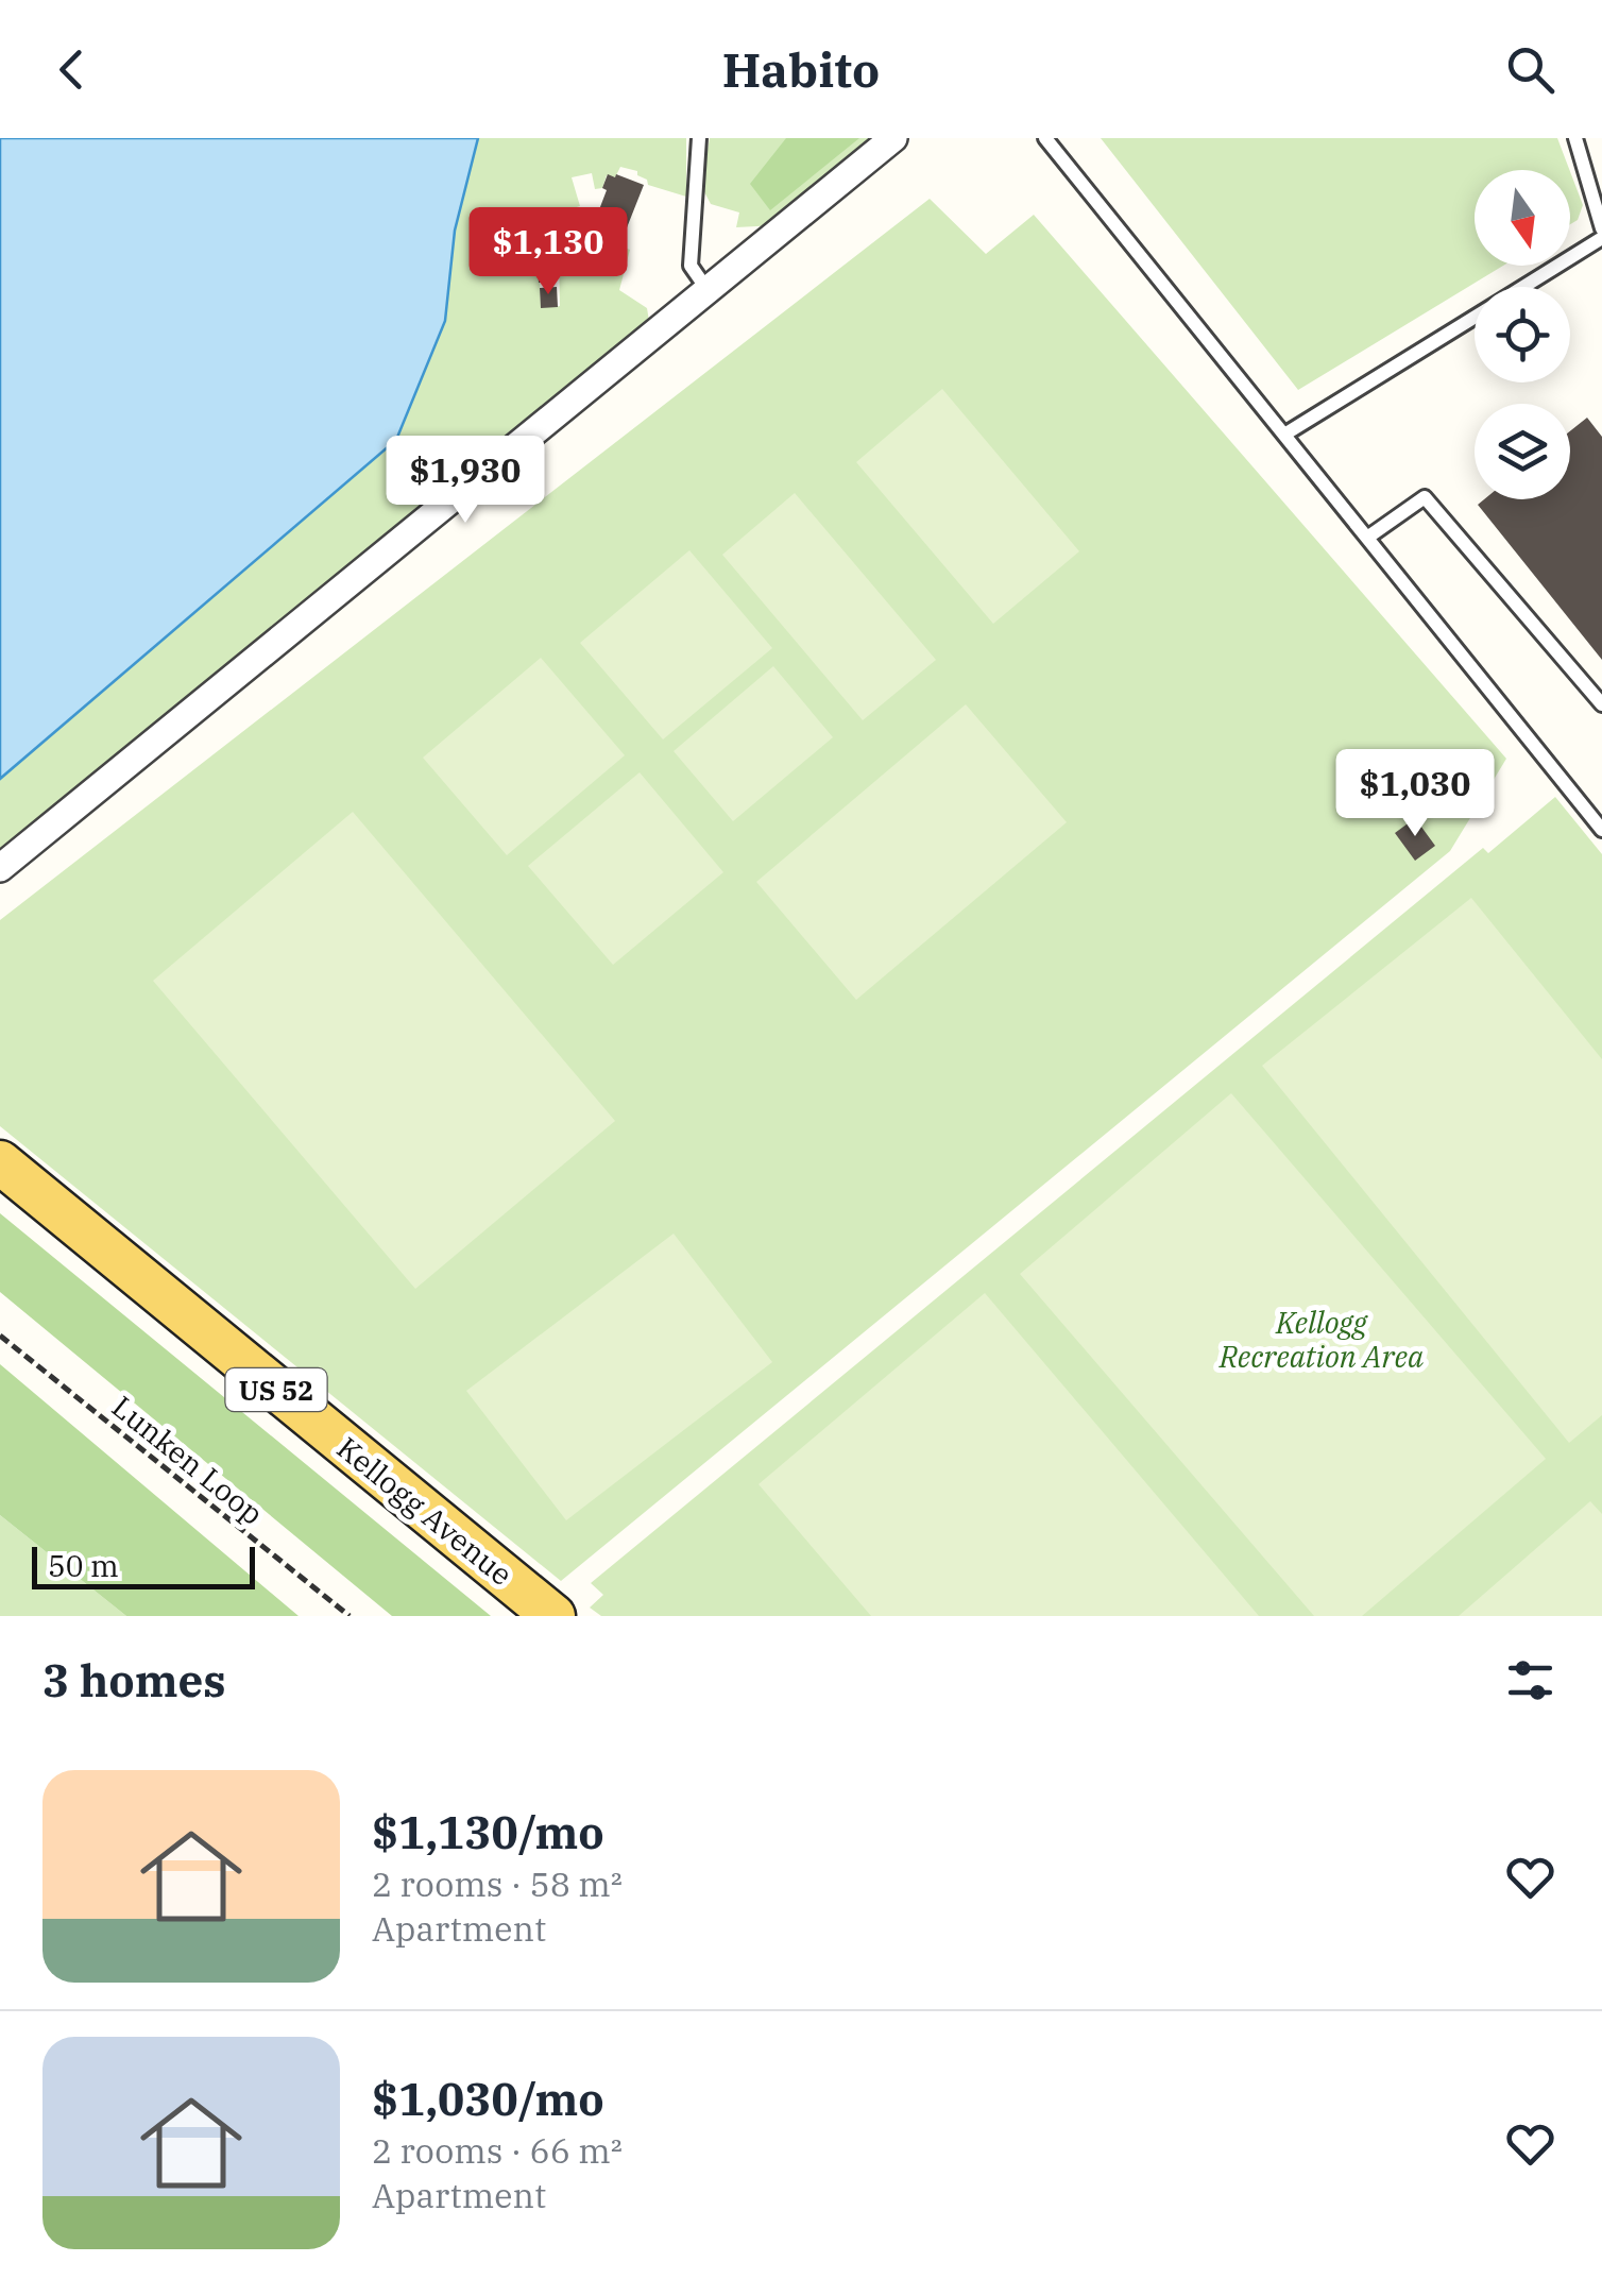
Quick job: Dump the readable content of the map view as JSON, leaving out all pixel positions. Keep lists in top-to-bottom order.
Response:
{
  "streets": {
    "main road": ["US 52", "Kellogg Avenue"],
    "path": ["Lunken Loop"]
  },
  "parks": ["Kellogg Recreation Area"],
  "scale_bar": "50 m",
  "north": "bottom",
  "page": {
    "header": "Habito",
    "price": ["$1,130", "$1,930", "$1,030"],
    "scale": "50 m",
    "heading": "3 homes",
    "list": [
      {
        "name": "$1,130/mo",
        "note": "2 rooms · 58 m² · Apartment"
      },
      {
        "name": "$1,030/mo",
        "note": "2 rooms · 66 m² · Apartment"
      }
    ]
  }
}
